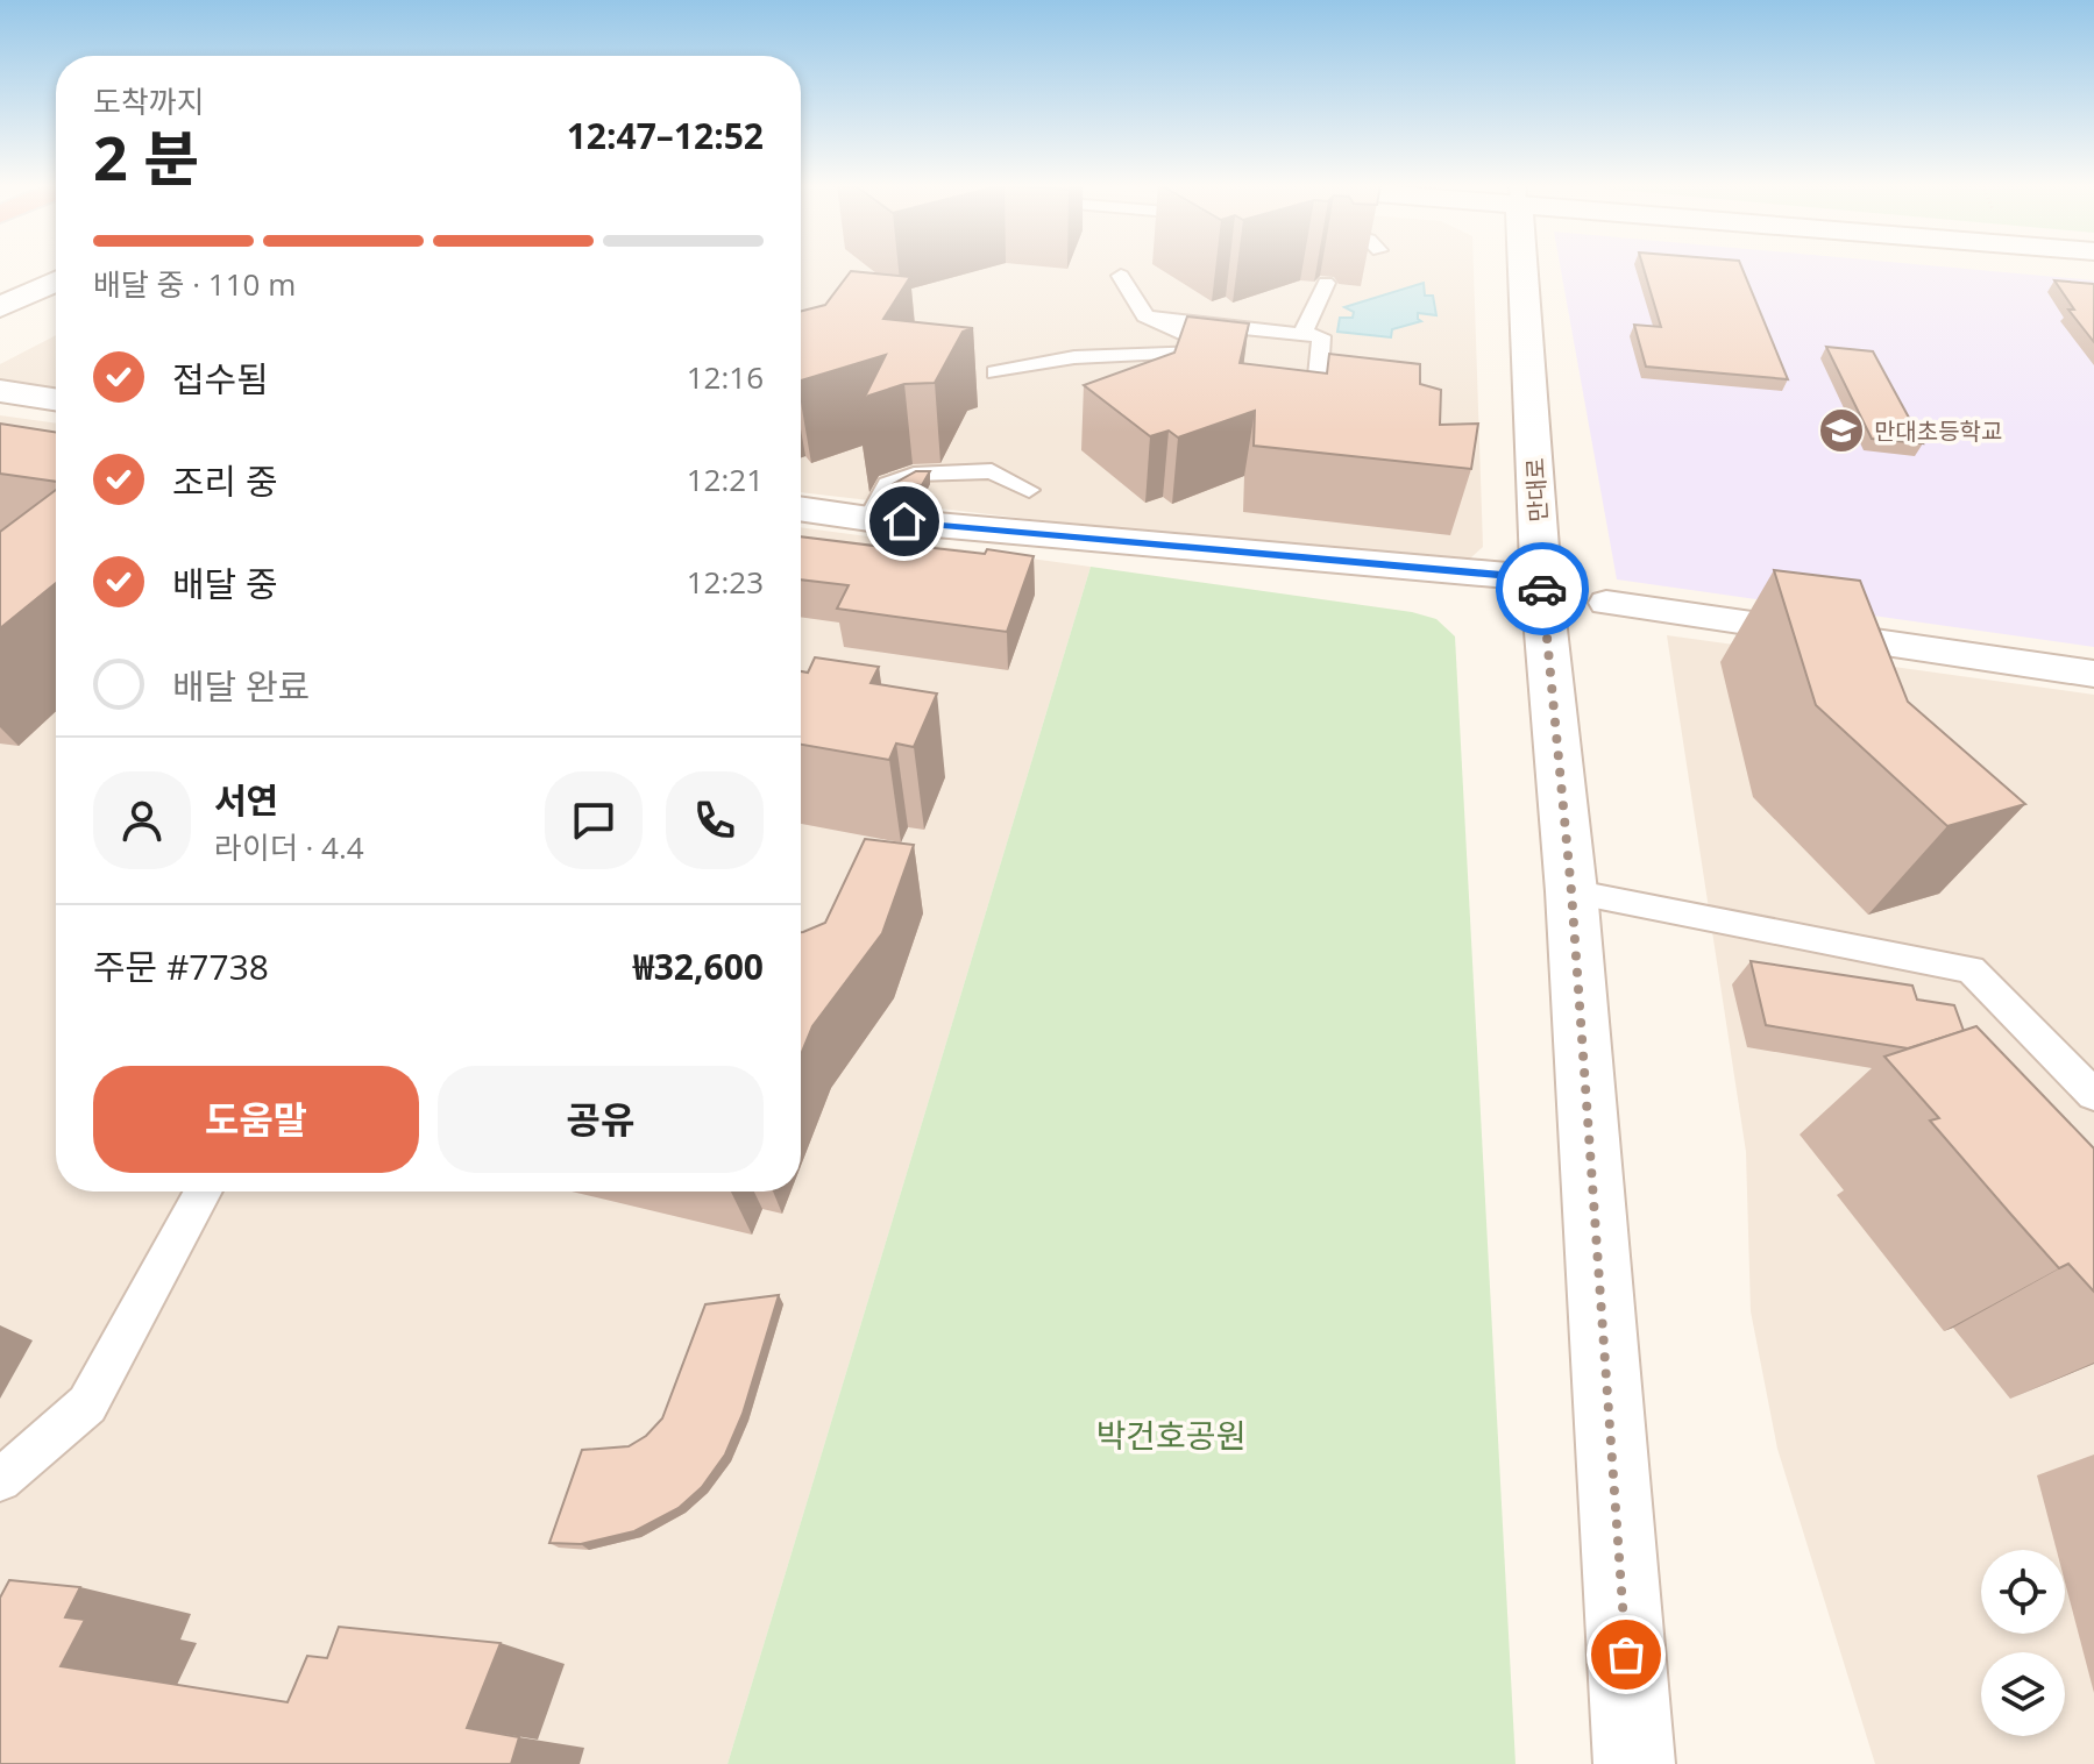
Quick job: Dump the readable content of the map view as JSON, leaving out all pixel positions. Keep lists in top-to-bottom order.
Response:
{
  "streets": {
    "street": ["만대로"]
  },
  "parks": ["박건호공원"],
  "places": {
    "school or university": ["만대초등학교"]
  },
  "page": {
    "heading": ["2 분", "도착까지", "12:47–12:52"],
    "panel": [
      "서연",
      "라이더 · 4.4",
      "주문 #7738",
      "₩32,600"
    ],
    "bar": "배달 중 · 110 m",
    "list": [
      ["접수됨", "12:16"],
      ["조리 중", "12:21"],
      ["배달 중", "12:23"],
      "배달 완료"
    ],
    "buttons": ["도움말", "공유"]
  }
}
